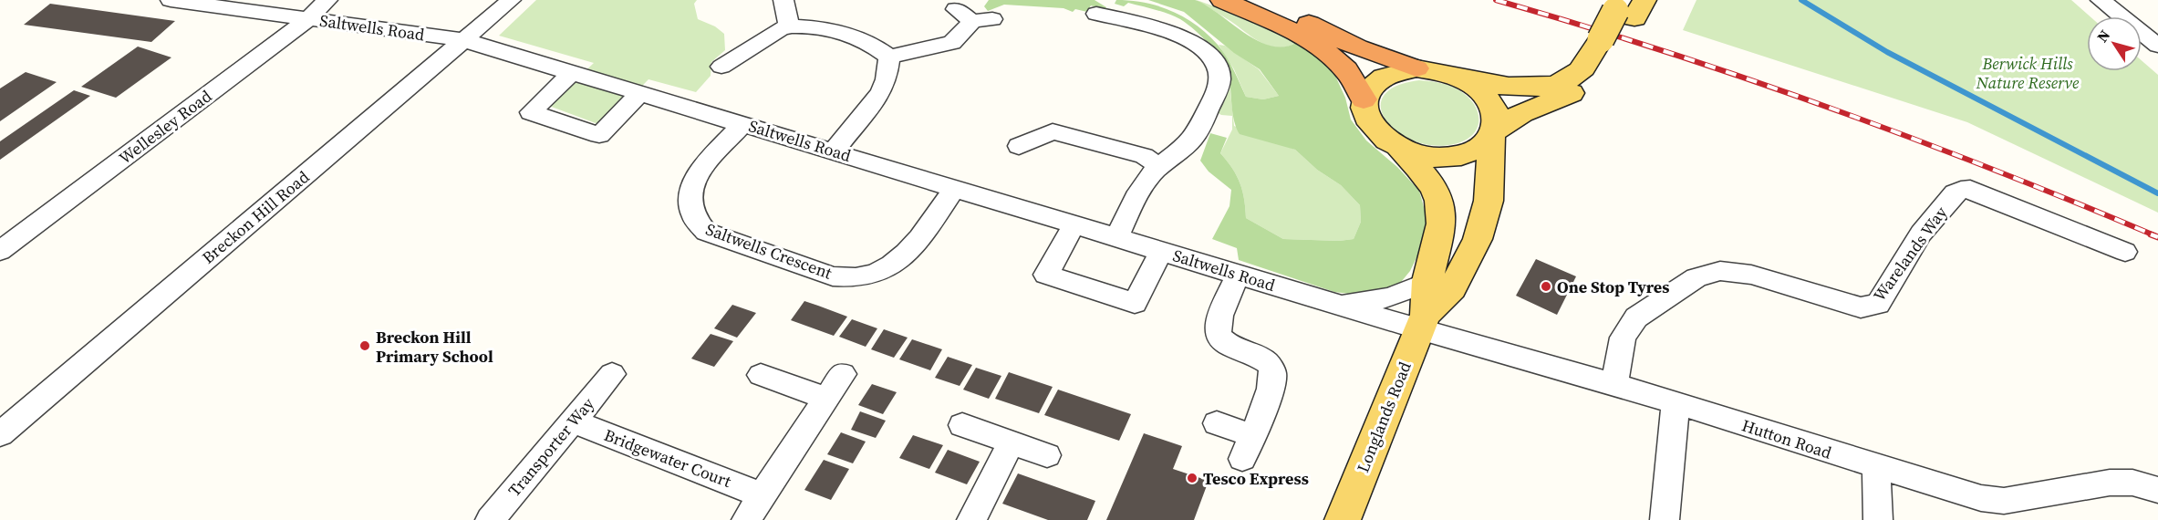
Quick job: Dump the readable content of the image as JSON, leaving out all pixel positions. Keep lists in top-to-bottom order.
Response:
{
  "streets": {
    "main road": ["Longlands Road"],
    "street": [
      "Saltwells Road",
      "Wellesley Road",
      "Breckon Hill Road",
      "Saltwells Crescent",
      "Warelands Way",
      "Hutton Road",
      "Transporter Way",
      "Bridgewater Court"
    ]
  },
  "crossings": [
    ["Saltwells Road", "Wellesley Road"],
    ["Saltwells Road", "Breckon Hill Road"],
    ["Saltwells Road", "Saltwells Crescent"],
    ["Saltwells Road", "Longlands Road"],
    ["Saltwells Road", "Hutton Road"],
    ["Warelands Way", "Hutton Road"],
    ["Longlands Road", "Hutton Road"],
    ["Transporter Way", "Bridgewater Court"]
  ],
  "parks": ["Berwick Hills Nature Reserve"],
  "places": ["One Stop Tyres", "Breckon Hill Primary School", "Tesco Express"],
  "north": "top left"
}
